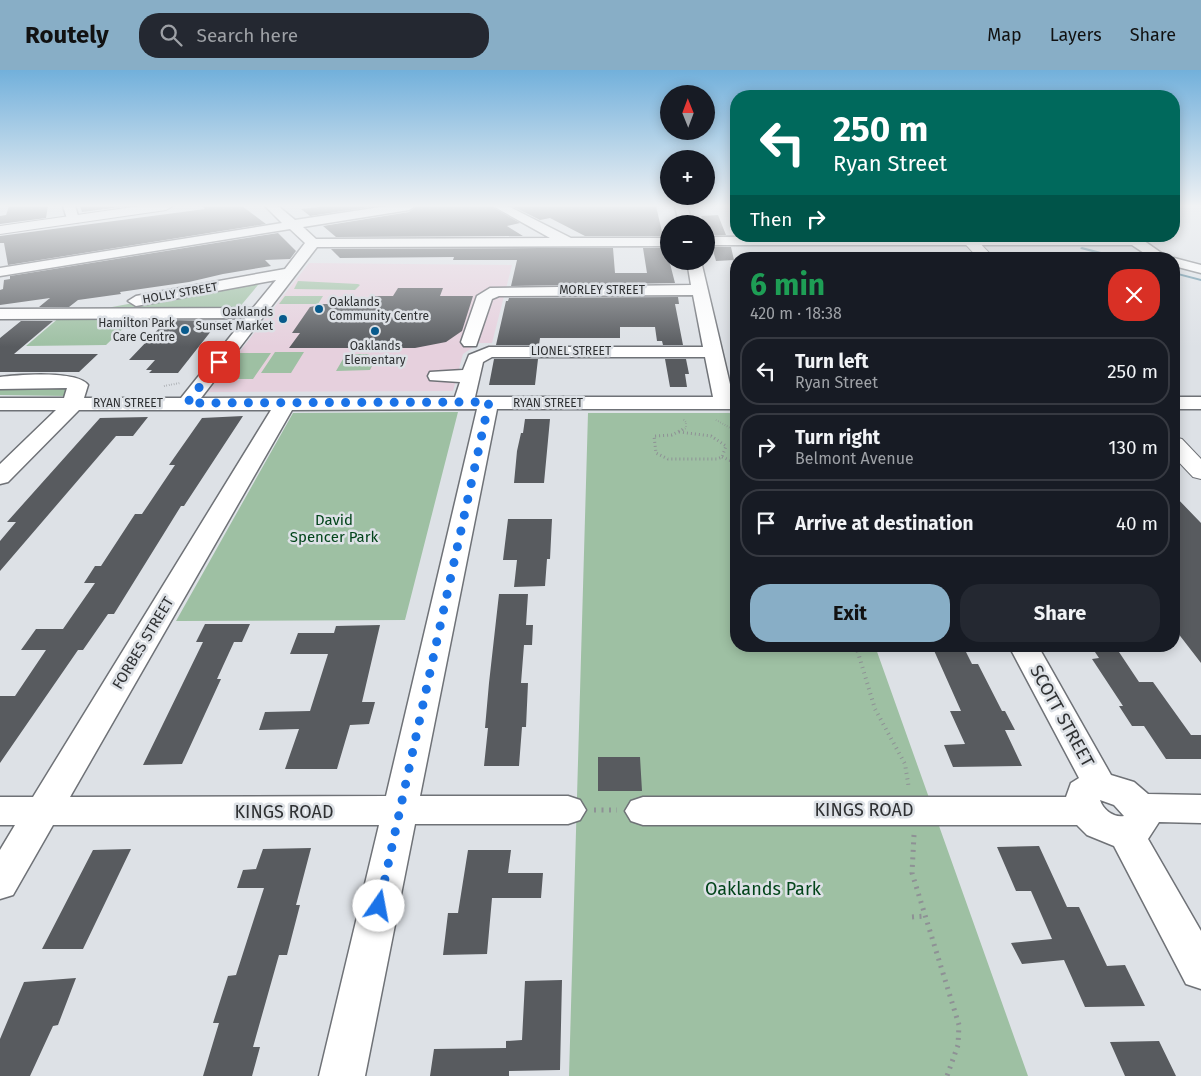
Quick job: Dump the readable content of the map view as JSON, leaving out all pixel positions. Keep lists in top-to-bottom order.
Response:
{
  "streets": {
    "street": [
      "MORLEY STREET",
      "HOLLY STREET",
      "LIONEL STREET",
      "RYAN STREET",
      "FORBES STREET",
      "SCOTT STREET",
      "KINGS ROAD"
    ]
  },
  "crossings": [
    ["LIONEL STREET", "RYAN STREET"],
    ["LIONEL STREET", "KINGS ROAD"],
    ["RYAN STREET", "FORBES STREET"],
    ["FORBES STREET", "KINGS ROAD"],
    ["SCOTT STREET", "KINGS ROAD"]
  ],
  "parks": ["David Spencer Park", "Oaklands Park"],
  "places": [
    "Oaklands Community Centre",
    "Oaklands Sunset Market",
    "Hamilton Park Care Centre",
    "Oaklands Elementary"
  ],
  "north": "top",
  "page": {
    "header": "Routely",
    "search": "Search here",
    "nav": ["Map", "Layers", "Share"],
    "map_buttons": ["+", "−"],
    "turn": ["250 m", "Ryan Street"],
    "then": "Then",
    "heading": ["6 min", "420 m · 18:38"],
    "list": [
      {
        "name": "Turn left",
        "note": "Ryan Street",
        "value": "250 m"
      },
      {
        "name": "Turn right",
        "note": "Belmont Avenue",
        "value": "130 m"
      },
      {
        "name": "Arrive at destination",
        "value": "40 m"
      }
    ],
    "buttons": ["Exit", "Share"]
  }
}
